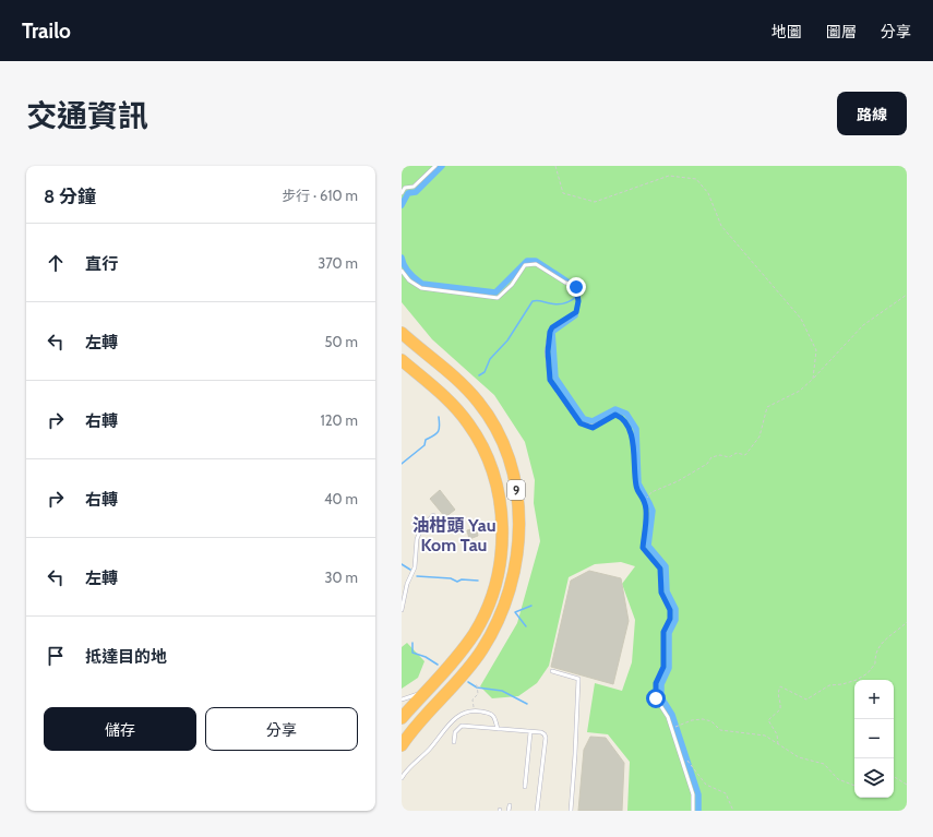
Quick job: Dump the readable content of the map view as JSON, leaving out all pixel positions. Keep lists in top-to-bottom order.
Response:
{
  "streets": {
    "highway": ["9"]
  },
  "districts": ["油柑頭 Yau Kom Tau"],
  "page": {
    "header": "Trailo",
    "nav": ["地圖", "圖層", "分享"],
    "title": "交通資訊",
    "buttons": [
      "路線",
      ["儲存", "分享"]
    ],
    "heading": ["8 分鐘", "步行 · 610 m"],
    "list": [
      ["直行", "370 m"],
      ["左轉", "50 m"],
      ["右轉", "120 m"],
      ["右轉", "40 m"],
      ["左轉", "30 m"],
      "抵達目的地"
    ],
    "map_buttons": ["+", "−"]
  }
}
